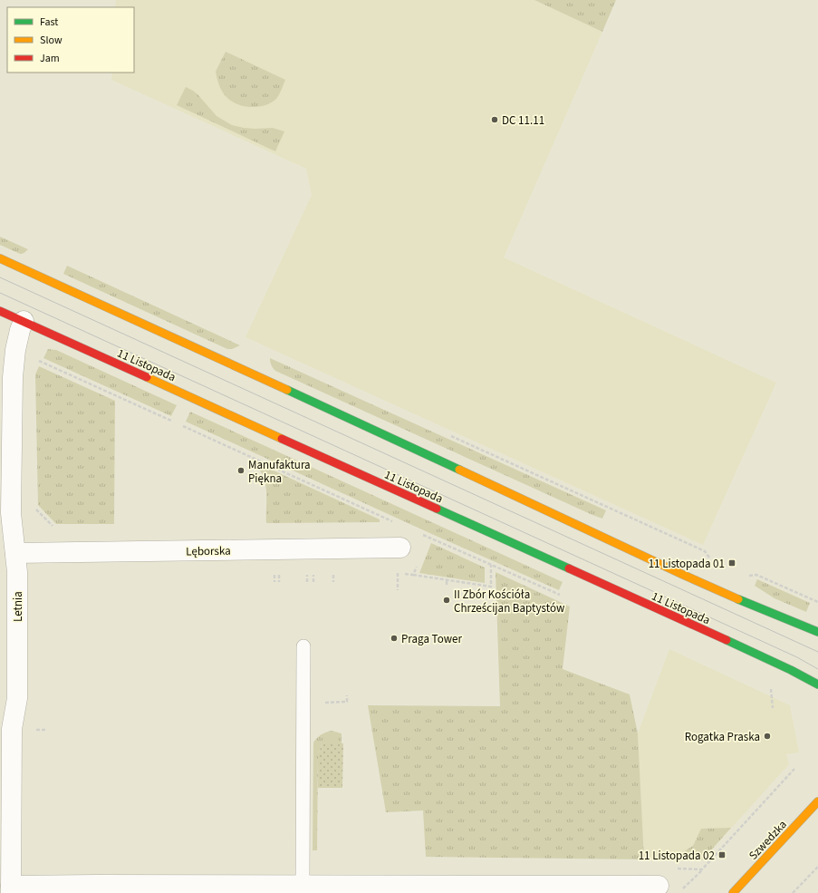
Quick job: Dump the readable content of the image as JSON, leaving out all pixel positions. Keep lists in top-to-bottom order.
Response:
{
  "streets": {
    "street": [
      "11 Listopada",
      "Lęborska",
      "Letnia",
      "Szwedzka"
    ]
  },
  "crossings": [
    ["11 Listopada", "Letnia"],
    ["Lęborska", "Letnia"]
  ],
  "places": {
    "other": [
      "DC 11.11",
      "Manufaktura Piękna",
      "II Zbór Kościóła Chrześcijan Baptystów",
      "Praga Tower",
      "Rogatka Praska"
    ],
    "transit": ["11 Listopada 01", "11 Listopada 02"]
  },
  "legend": ["Fast", "Slow", "Jam"]
}
